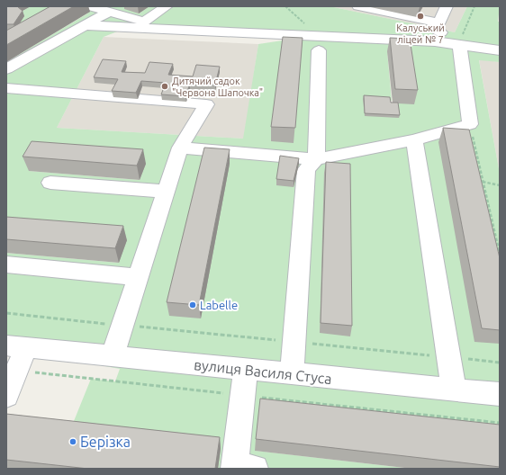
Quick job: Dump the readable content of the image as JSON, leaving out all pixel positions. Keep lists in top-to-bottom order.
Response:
{
  "streets": {
    "street": ["вулиця Василя Стуса"]
  },
  "places": [
    "Калуський ліцей № 7",
    "Дитячий садок \"Червона Шапочка\"",
    "Labelle",
    "Берізка"
  ]
}
